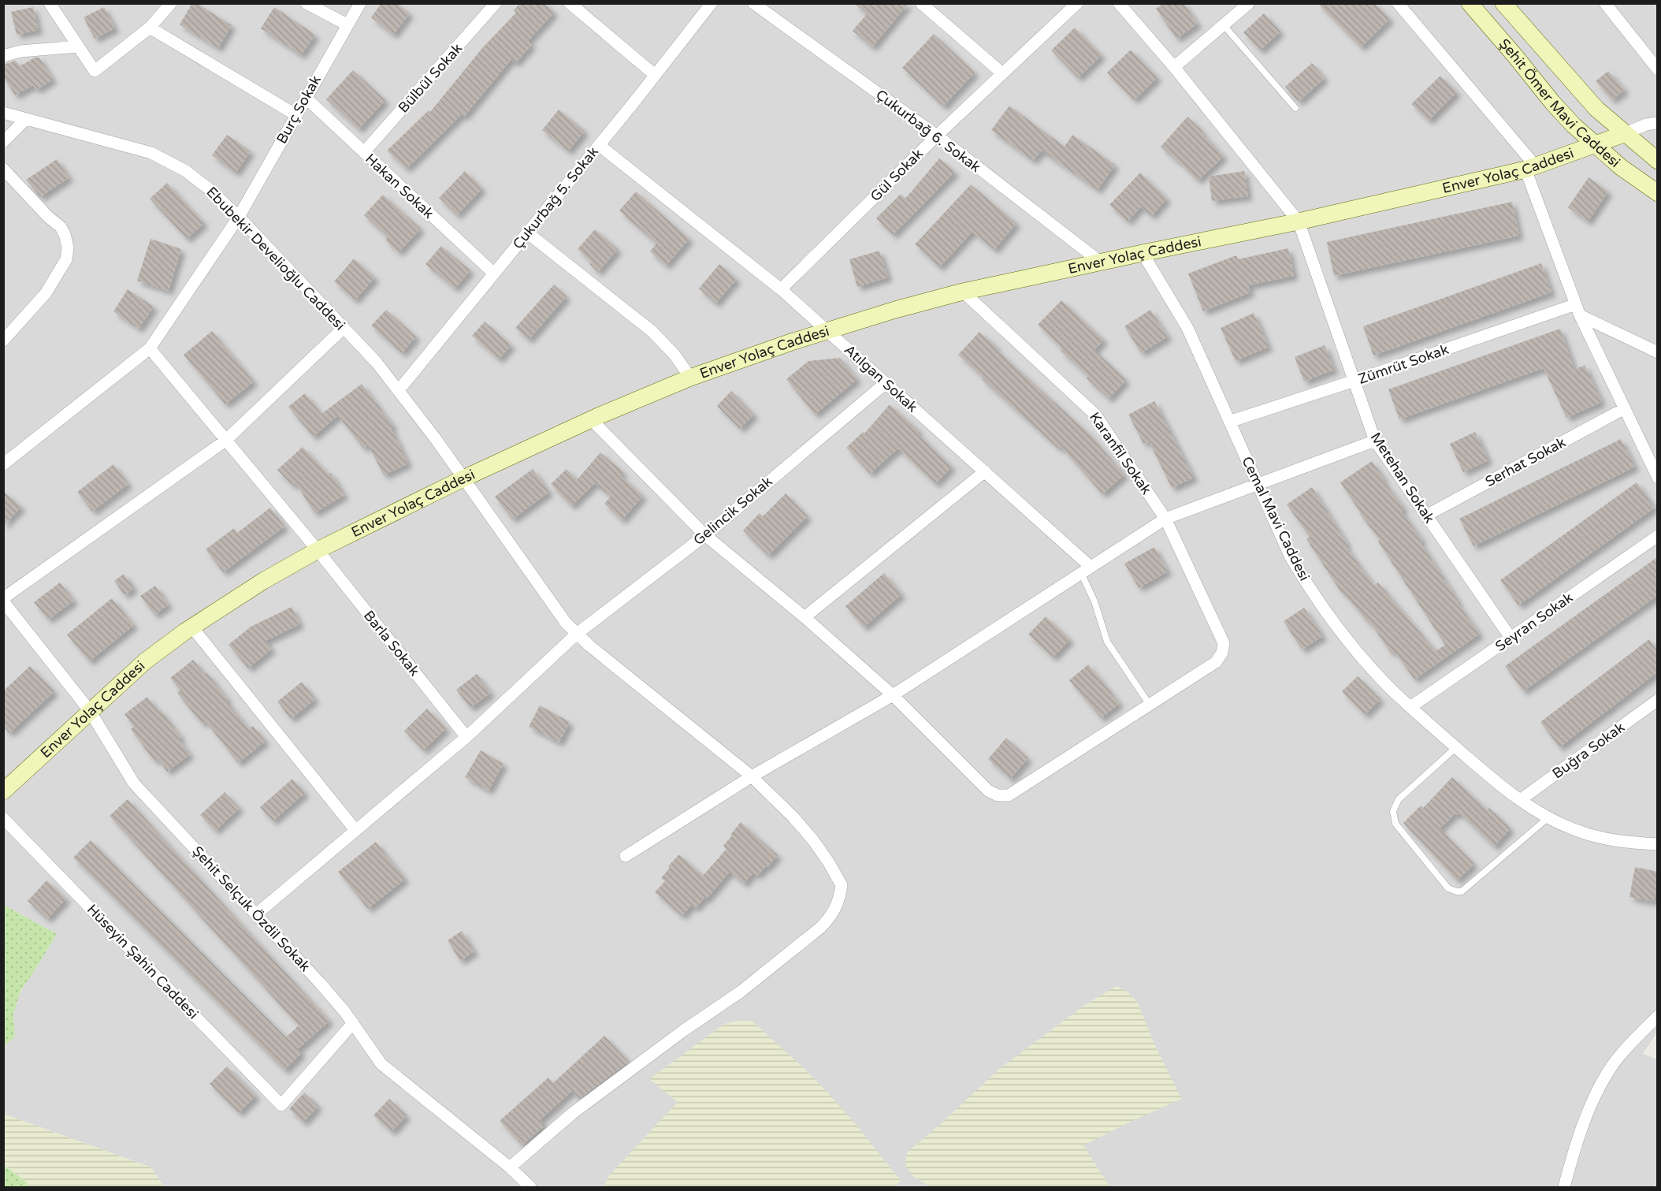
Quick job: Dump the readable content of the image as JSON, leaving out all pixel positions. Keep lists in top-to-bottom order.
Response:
{
  "streets": {
    "street": [
      "Bülbül Sokak",
      "Şehit Ömer Mavi Caddesi",
      "Burç Sokak",
      "Çukurbağ 6. Sokak",
      "Enver Yolaç Caddesi",
      "Gül Sokak",
      "Hakan Sokak",
      "Çukurbağ 5. Sokak",
      "Ebubekir Develioğlu Caddesi",
      "Zümrüt Sokak",
      "Atılgan Sokak",
      "Karanfil Sokak",
      "Serhat Sokak",
      "Metehan Sokak",
      "Gelincik Sokak",
      "Cemal Mavi Caddesi",
      "Seyran Sokak",
      "Barla Sokak",
      "Buğra Sokak",
      "Şehit Selçuk Özdil Sokak",
      "Hüseyin Şahin Caddesi"
    ]
  },
  "crossings": [
    ["Bülbül Sokak", "Hakan Sokak"],
    ["Şehit Ömer Mavi Caddesi", "Enver Yolaç Caddesi"],
    ["Burç Sokak", "Hakan Sokak"],
    ["Burç Sokak", "Ebubekir Develioğlu Caddesi"],
    ["Burç Sokak", "Barla Sokak"],
    ["Çukurbağ 6. Sokak", "Enver Yolaç Caddesi"],
    ["Çukurbağ 6. Sokak", "Gül Sokak"],
    ["Enver Yolaç Caddesi", "Ebubekir Develioğlu Caddesi"],
    ["Enver Yolaç Caddesi", "Atılgan Sokak"],
    ["Enver Yolaç Caddesi", "Karanfil Sokak"],
    ["Enver Yolaç Caddesi", "Metehan Sokak"],
    ["Enver Yolaç Caddesi", "Cemal Mavi Caddesi"],
    ["Enver Yolaç Caddesi", "Barla Sokak"],
    ["Enver Yolaç Caddesi", "Şehit Selçuk Özdil Sokak"],
    ["Gül Sokak", "Atılgan Sokak"],
    ["Hakan Sokak", "Çukurbağ 5. Sokak"],
    ["Çukurbağ 5. Sokak", "Ebubekir Develioğlu Caddesi"],
    ["Çukurbağ 5. Sokak", "Atılgan Sokak"],
    ["Ebubekir Develioğlu Caddesi", "Gelincik Sokak"],
    ["Ebubekir Develioğlu Caddesi", "Şehit Selçuk Özdil Sokak"],
    ["Zümrüt Sokak", "Metehan Sokak"],
    ["Zümrüt Sokak", "Cemal Mavi Caddesi"],
    ["Atılgan Sokak", "Gelincik Sokak"],
    ["Serhat Sokak", "Metehan Sokak"],
    ["Metehan Sokak", "Seyran Sokak"],
    ["Gelincik Sokak", "Barla Sokak"],
    ["Gelincik Sokak", "Şehit Selçuk Özdil Sokak"],
    ["Cemal Mavi Caddesi", "Seyran Sokak"],
    ["Cemal Mavi Caddesi", "Buğra Sokak"],
    ["Şehit Selçuk Özdil Sokak", "Hüseyin Şahin Caddesi"]
  ]
}
